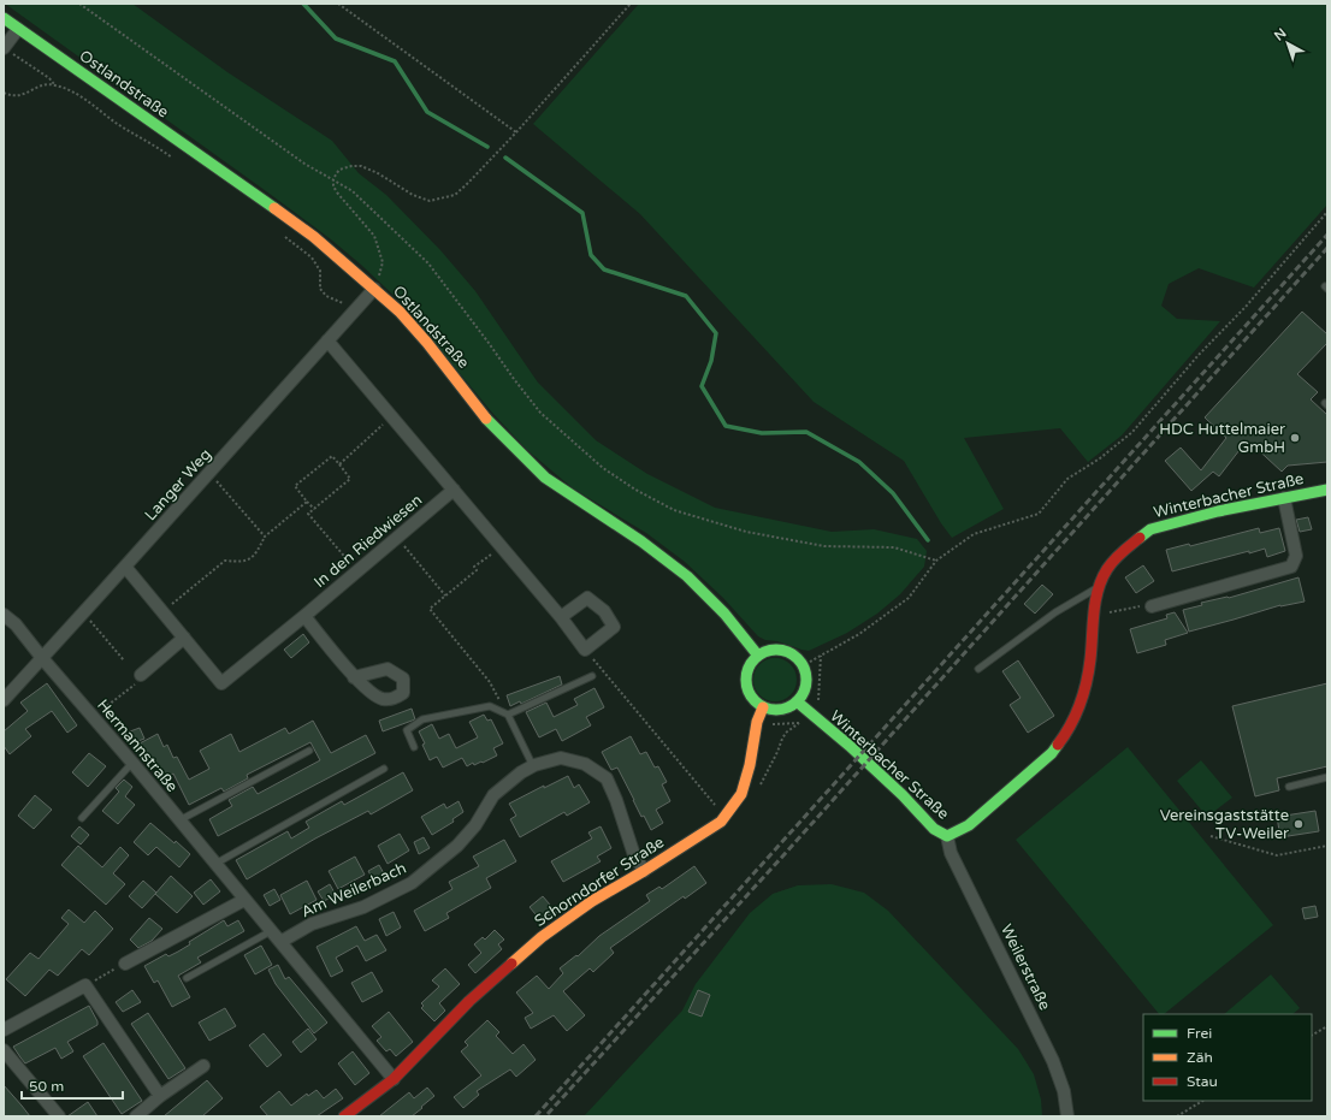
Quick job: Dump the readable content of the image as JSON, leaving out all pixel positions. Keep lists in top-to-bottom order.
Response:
{
  "streets": {
    "street": [
      "Ostlandstraße",
      "Langer Weg",
      "Winterbacher Straße",
      "In den Riedwiesen",
      "Hermannstraße",
      "Schorndorfer Straße",
      "Am Weilerbach",
      "Weilerstraße"
    ]
  },
  "crossings": [
    ["Ostlandstraße", "Langer Weg"],
    ["Ostlandstraße", "Winterbacher Straße"],
    ["Ostlandstraße", "Schorndorfer Straße"],
    ["Langer Weg", "In den Riedwiesen"],
    ["Langer Weg", "Hermannstraße"],
    ["Winterbacher Straße", "Schorndorfer Straße"],
    ["Winterbacher Straße", "Weilerstraße"],
    ["Hermannstraße", "Schorndorfer Straße"],
    ["Hermannstraße", "Am Weilerbach"],
    ["Schorndorfer Straße", "Am Weilerbach"]
  ],
  "places": ["HDC Huttelmaier GmbH", "Vereinsgaststätte TV-Weiler"],
  "legend": ["Frei", "Zäh", "Stau"],
  "scale_bar": "50 m",
  "north": "top left"
}
